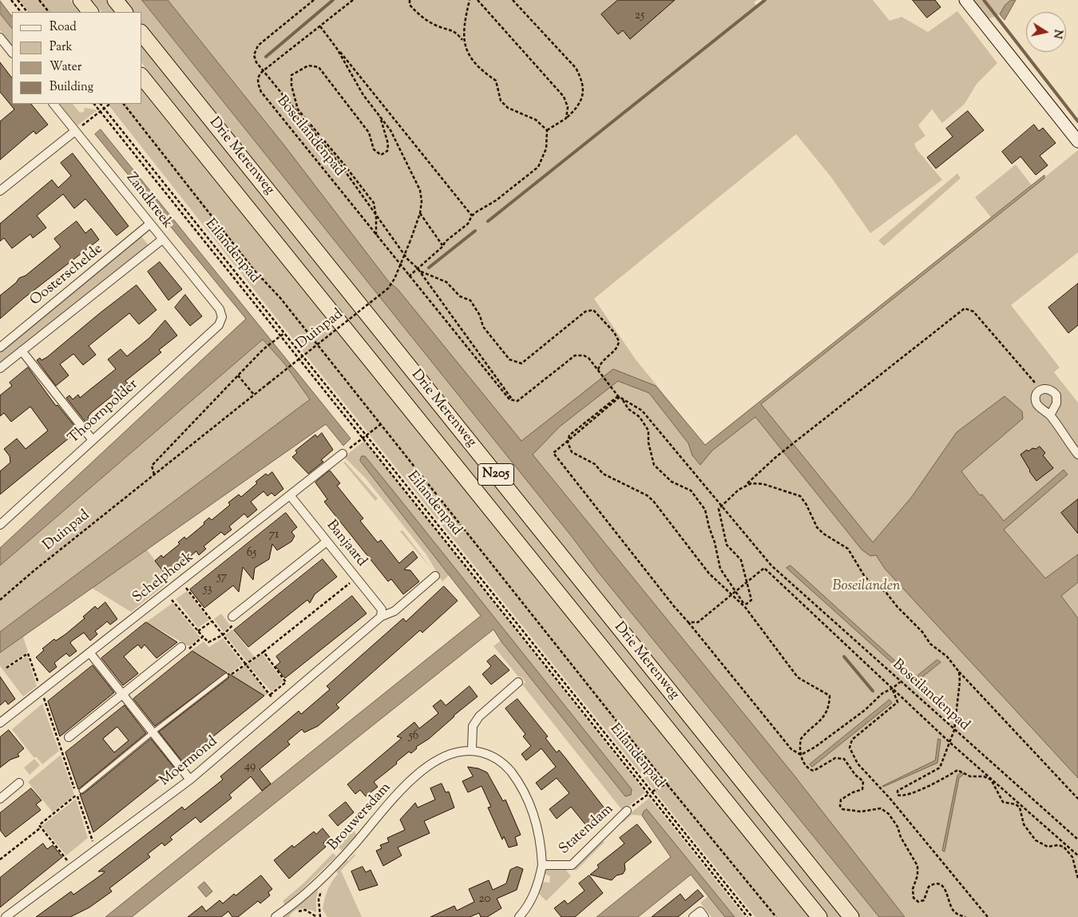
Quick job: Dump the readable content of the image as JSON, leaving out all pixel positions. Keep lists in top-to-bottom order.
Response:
{
  "streets": {
    "highway": ["Drie Merenweg", "N205"],
    "street": [
      "Zandkreek",
      "Oosterschelde",
      "Thoornpolder",
      "Banjaard",
      "Schelphoek",
      "Moermond",
      "Brouwersdam",
      "Statendam"
    ],
    "path": ["Boseilandenpad", "Eilandenpad", "Duinpad"]
  },
  "crossings": [
    ["Zandkreek", "Oosterschelde"],
    ["Zandkreek", "Thoornpolder"],
    ["Eilandenpad", "Statendam"],
    ["Banjaard", "Schelphoek"],
    ["Banjaard", "Moermond"],
    ["Brouwersdam", "Statendam"]
  ],
  "parks": ["Boseilanden"],
  "house_numbers": [
    "25",
    "71",
    "65",
    "57",
    "53",
    "56",
    "49",
    "20"
  ],
  "legend": [
    "Road",
    "Park",
    "Water",
    "Building"
  ],
  "north": "right"
}
